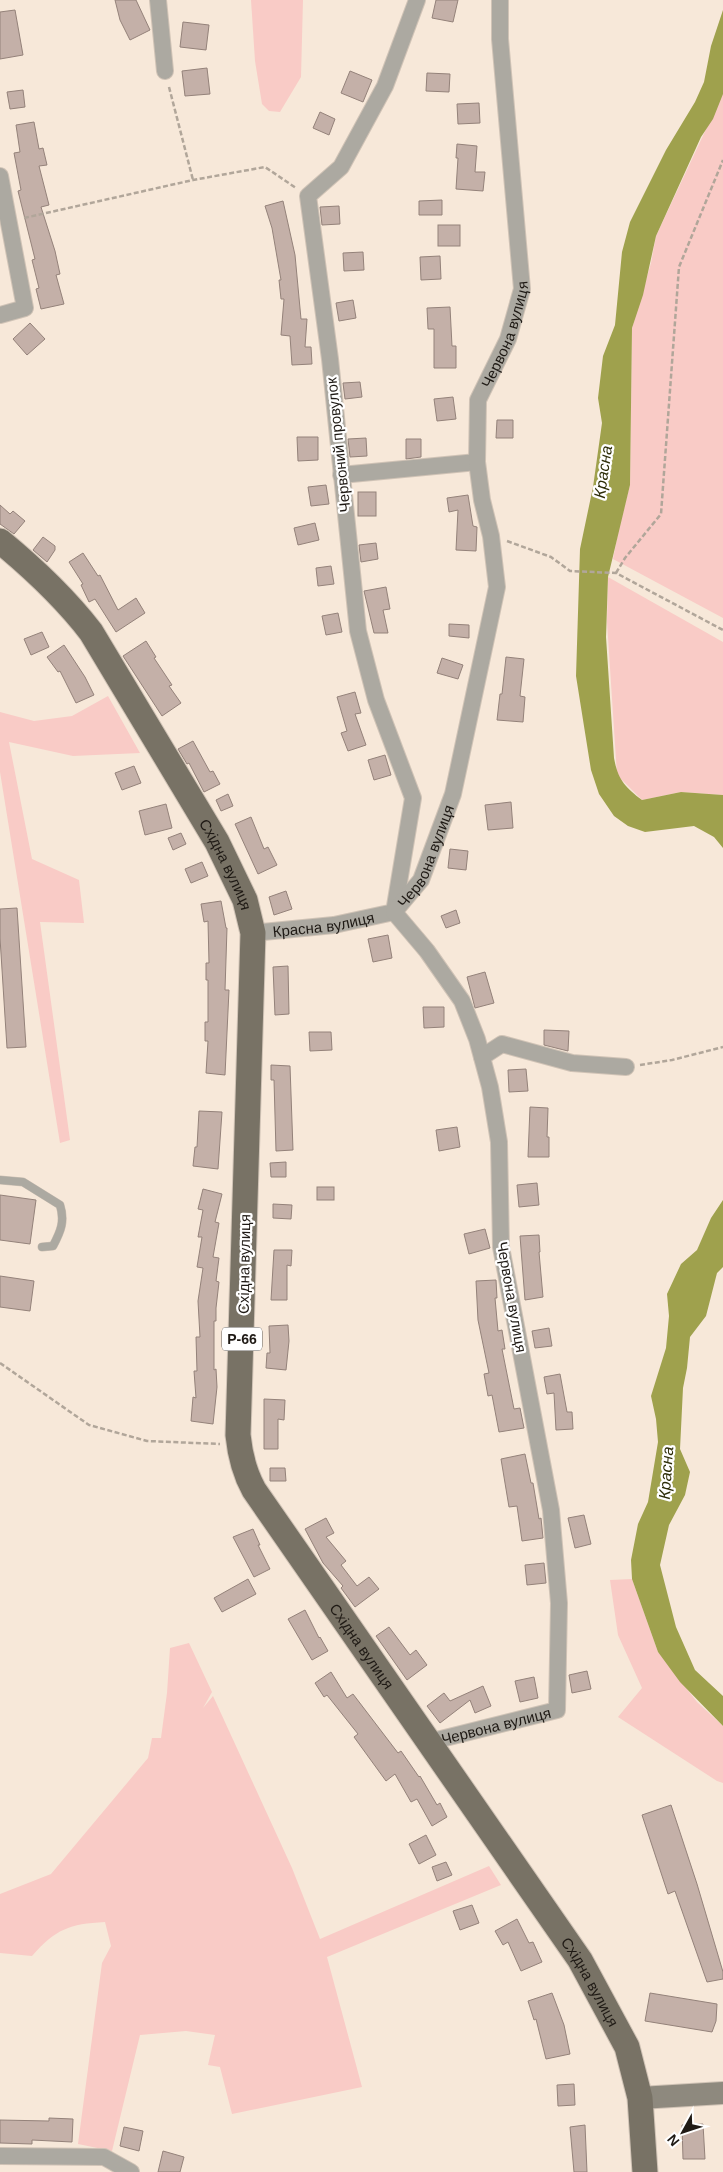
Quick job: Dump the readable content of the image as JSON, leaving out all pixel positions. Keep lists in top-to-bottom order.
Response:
{
  "streets": {
    "main road": ["Східна вулиця", "Р-66"],
    "street": ["Червона вулиця", "Червоний провулок", "Красна вулиця"]
  },
  "crossings": [
    ["Червона вулиця", "Червоний провулок"],
    ["Червона вулиця", "Східна вулиця"],
    ["Червона вулиця", "Красна вулиця"],
    ["Червоний провулок", "Красна вулиця"],
    ["Східна вулиця", "Красна вулиця"],
    ["Східна вулиця", "Р-66"]
  ],
  "water": ["Красна"],
  "north": "bottom left"
}
